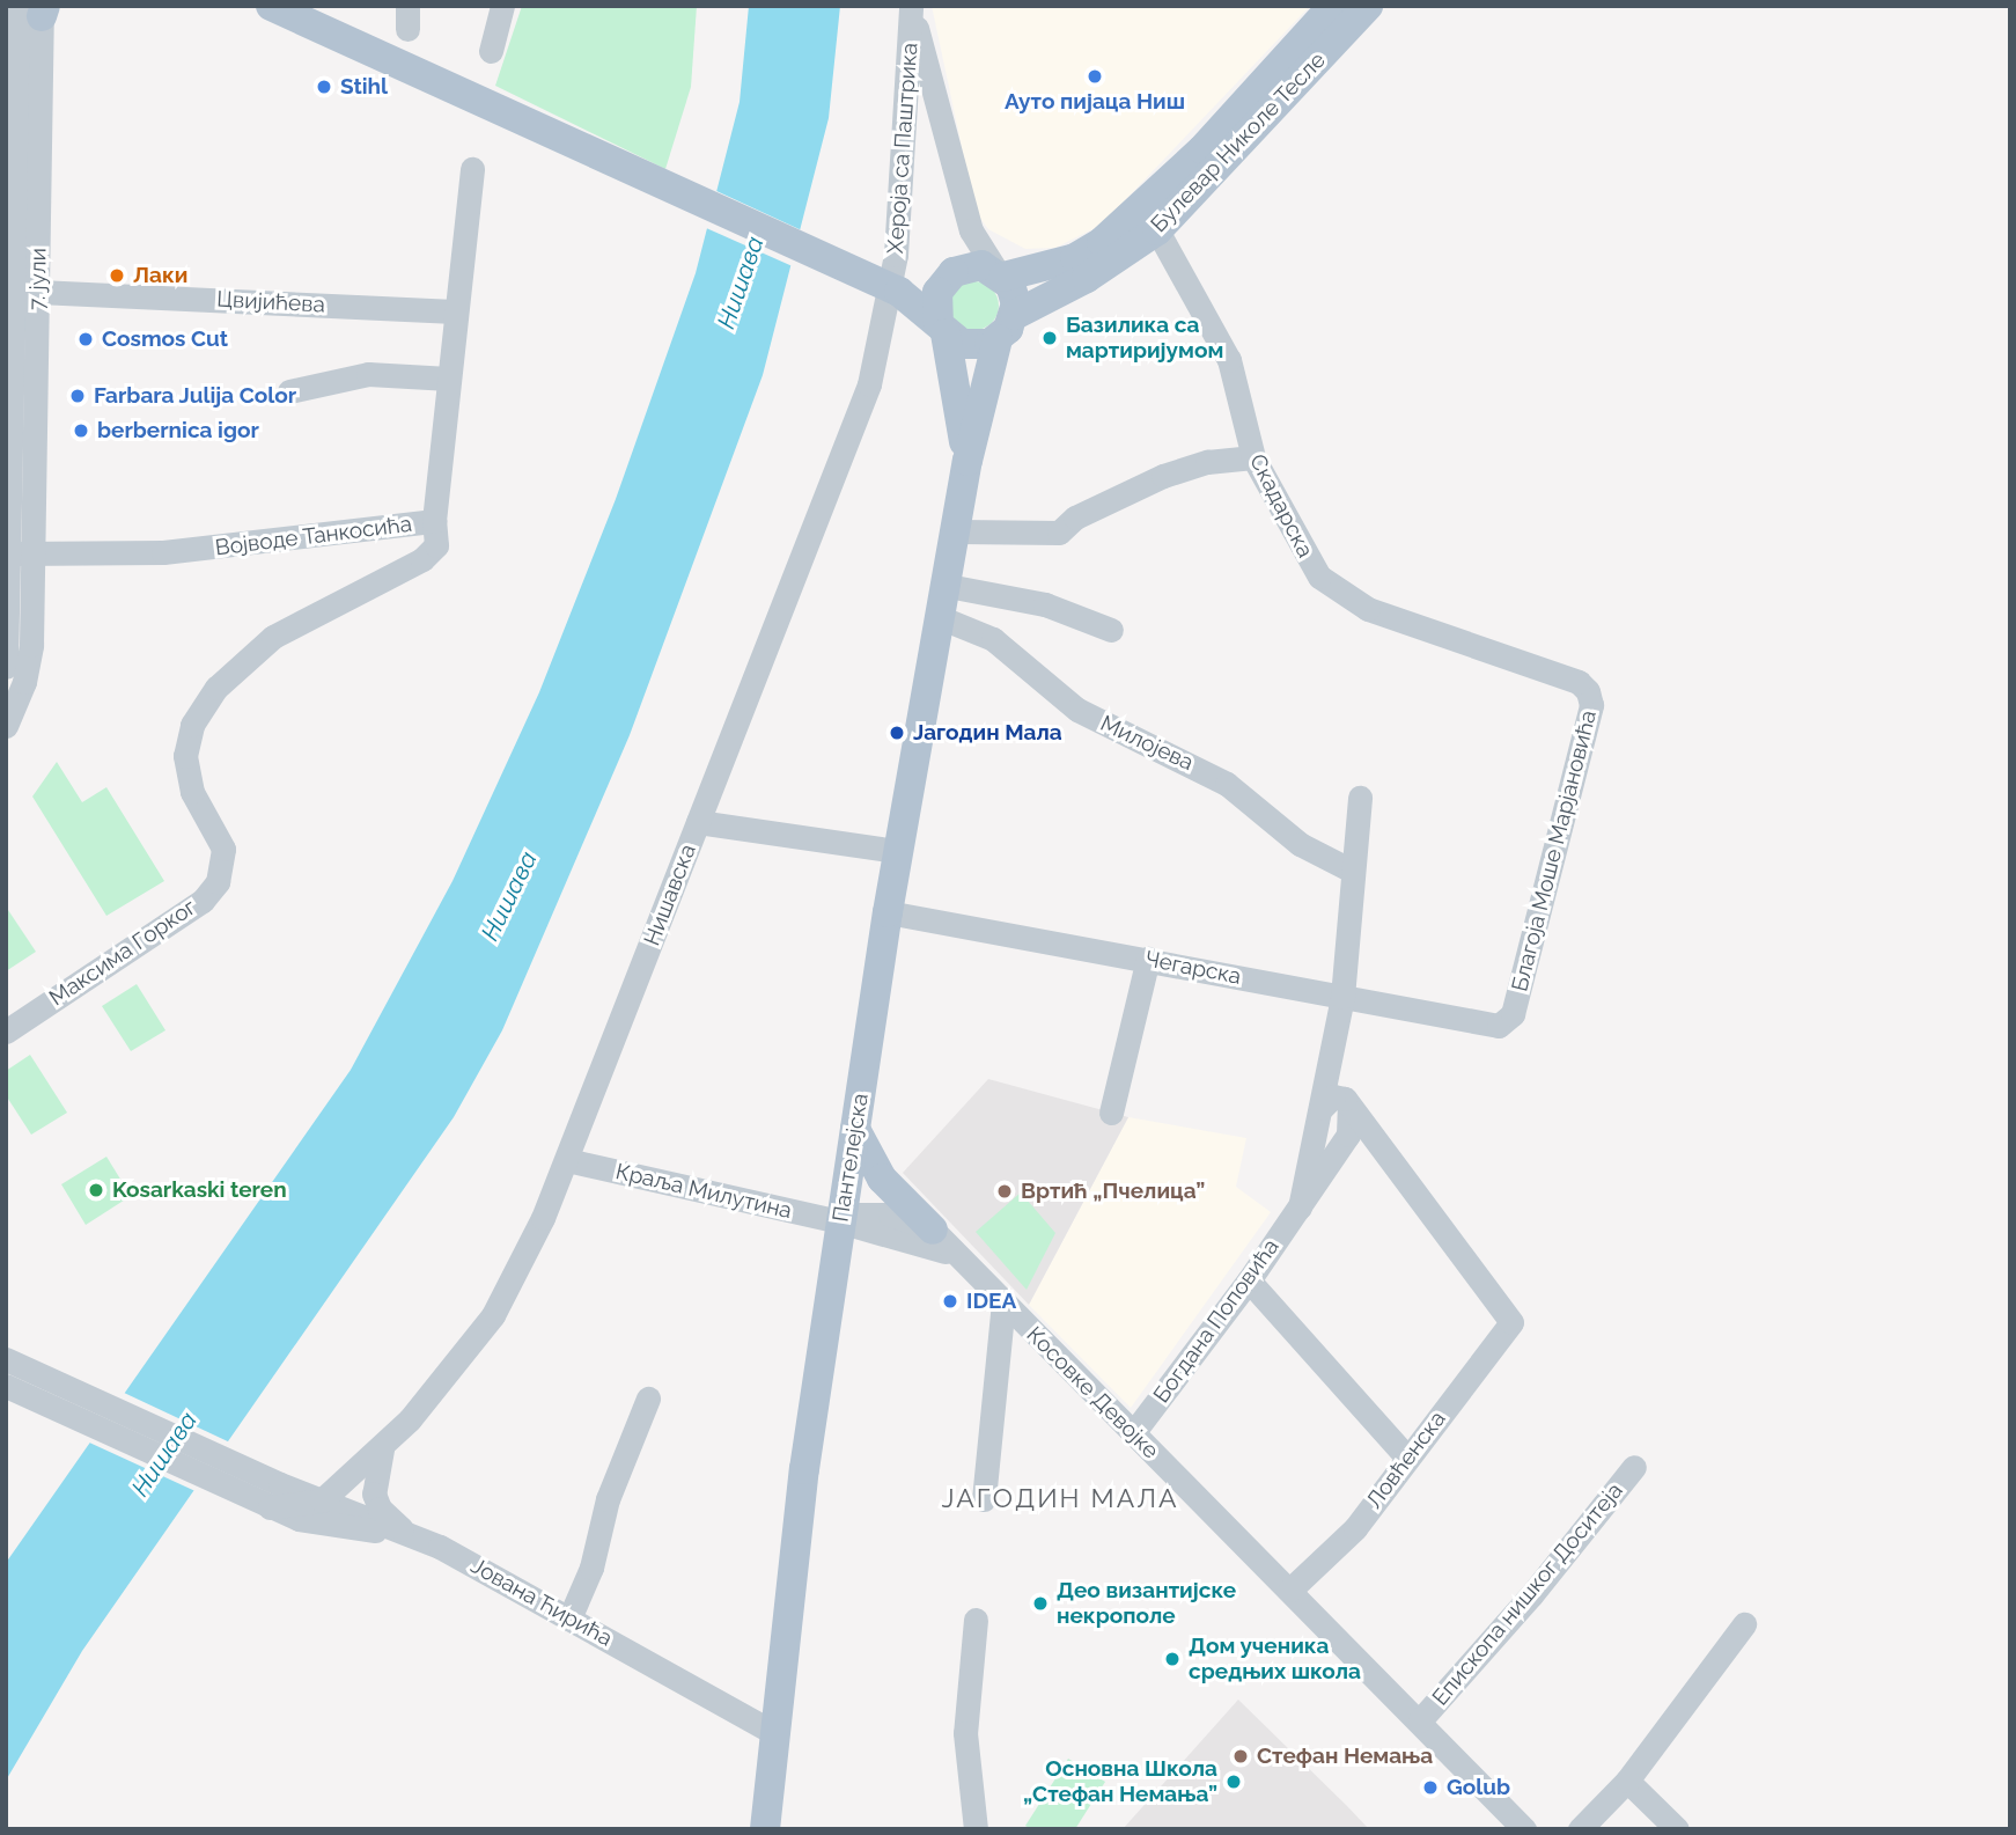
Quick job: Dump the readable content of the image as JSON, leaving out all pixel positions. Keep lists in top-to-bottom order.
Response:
{
  "streets": {
    "main road": ["Булевар Николе Тесле", "Пантелејска"],
    "street": [
      "Хероја са Паштрика",
      "7. јули",
      "Цвијићева",
      "Скадарска",
      "Војводе Танкосића",
      "Милојева",
      "Благоја Моше Марјановића",
      "Нишавска",
      "Максима Горког",
      "Чегарска",
      "Краља Милутина",
      "Богдана Поповића",
      "Косовке Девојке",
      "Ловћенска",
      "Епископа нишког Доситеја",
      "Јована Ћирића"
    ]
  },
  "crossings": [
    ["Булевар Николе Тесле", "Хероја са Паштрика"],
    ["Булевар Николе Тесле", "Скадарска"],
    ["Булевар Николе Тесле", "Нишавска"],
    ["Булевар Николе Тесле", "Пантелејска"],
    ["Хероја са Паштрика", "Нишавска"],
    ["Хероја са Паштрика", "Пантелејска"],
    ["7. јули", "Цвијићева"],
    ["7. јули", "Војводе Танкосића"],
    ["Скадарска", "Благоја Моше Марјановића"],
    ["Војводе Танкосића", "Максима Горког"],
    ["Милојева", "Пантелејска"],
    ["Благоја Моше Марјановића", "Чегарска"],
    ["Нишавска", "Краља Милутина"],
    ["Нишавска", "Јована Ћирића"],
    ["Чегарска", "Пантелејска"],
    ["Чегарска", "Богдана Поповића"],
    ["Пантелејска", "Краља Милутина"],
    ["Пантелејска", "Косовке Девојке"],
    ["Пантелејска", "Јована Ћирића"],
    ["Краља Милутина", "Косовке Девојке"],
    ["Богдана Поповића", "Косовке Девојке"],
    ["Богдана Поповића", "Ловћенска"],
    ["Косовке Девојке", "Ловћенска"],
    ["Косовке Девојке", "Епископа нишког Доситеја"]
  ],
  "districts": ["ЈАГОДИН МАЛА"],
  "water": ["Нишава"],
  "places": [
    "Ауто пијаца Ниш",
    "Stihl",
    "Лаки",
    "Базилика са мартиријумом",
    "Cosmos Cut",
    "Farbara Julija Color",
    "berbernica igor",
    "Јагодин Мала",
    "Kosarkaski teren",
    "Вртић „Пчелица”",
    "IDEA",
    "Део византијске некрополе",
    "Дом ученика средњих школа",
    "Стефан Немања",
    "Основна Школа „Стефан Немања”",
    "Golub"
  ]
}
